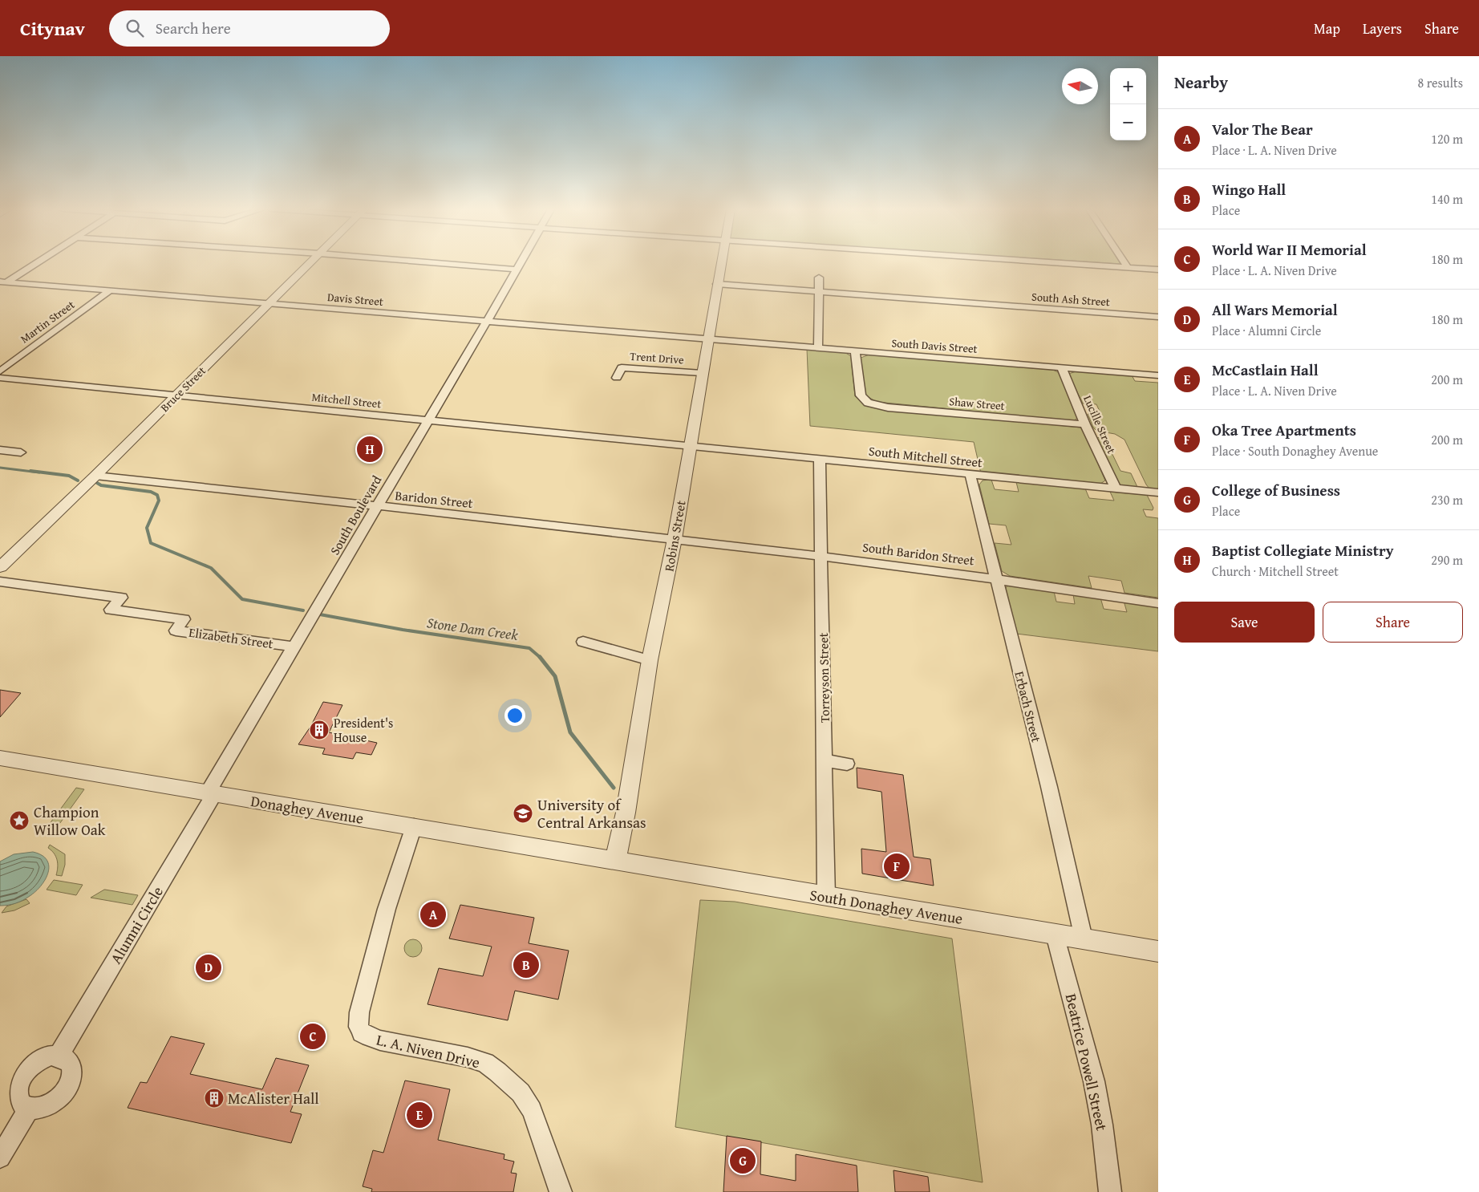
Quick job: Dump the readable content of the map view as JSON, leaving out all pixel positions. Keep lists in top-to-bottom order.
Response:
{
  "streets": {
    "street": [
      "Davis Street",
      "South Ash Street",
      "Martin Street",
      "South Davis Street",
      "Trent Drive",
      "Bruce Street",
      "Mitchell Street",
      "Shaw Street",
      "Lucille Street",
      "South Mitchell Street",
      "Baridon Street",
      "South Boulevard",
      "Robins Street",
      "South Baridon Street",
      "Elizabeth Street",
      "Torreyson Street",
      "Erbach Street",
      "Donaghey Avenue",
      "South Donaghey Avenue",
      "Alumni Circle",
      "L. A. Niven Drive",
      "Beatrice Powell Street"
    ]
  },
  "crossings": [
    ["Davis Street", "Martin Street"],
    ["Davis Street", "South Davis Street"],
    ["Davis Street", "Bruce Street"],
    ["Davis Street", "South Boulevard"],
    ["Davis Street", "Robins Street"],
    ["South Ash Street", "Robins Street"],
    ["South Davis Street", "Lucille Street"],
    ["South Davis Street", "Robins Street"],
    ["Trent Drive", "Robins Street"],
    ["Bruce Street", "Mitchell Street"],
    ["Bruce Street", "Baridon Street"],
    ["Mitchell Street", "South Mitchell Street"],
    ["Mitchell Street", "South Boulevard"],
    ["Mitchell Street", "Robins Street"],
    ["Shaw Street", "Lucille Street"],
    ["Lucille Street", "South Mitchell Street"],
    ["South Mitchell Street", "Robins Street"],
    ["South Mitchell Street", "Torreyson Street"],
    ["South Mitchell Street", "Erbach Street"],
    ["Baridon Street", "South Boulevard"],
    ["Baridon Street", "Robins Street"],
    ["Baridon Street", "South Baridon Street"],
    ["South Boulevard", "Elizabeth Street"],
    ["South Boulevard", "Donaghey Avenue"],
    ["South Boulevard", "Alumni Circle"],
    ["Robins Street", "South Baridon Street"],
    ["Robins Street", "Donaghey Avenue"],
    ["Robins Street", "South Donaghey Avenue"],
    ["South Baridon Street", "Torreyson Street"],
    ["South Baridon Street", "Erbach Street"],
    ["Torreyson Street", "South Donaghey Avenue"],
    ["Erbach Street", "South Donaghey Avenue"],
    ["Donaghey Avenue", "South Donaghey Avenue"],
    ["Donaghey Avenue", "Alumni Circle"],
    ["Donaghey Avenue", "L. A. Niven Drive"],
    ["South Donaghey Avenue", "Beatrice Powell Street"]
  ],
  "water": ["Stone Dam Creek"],
  "places": {
    "building": ["President's House", "McAlister Hall"],
    "school or university": ["University of Central Arkansas"],
    "place": ["Champion Willow Oak"]
  },
  "north": "left",
  "page": {
    "header": "Citynav",
    "search": "Search here",
    "nav": ["Map", "Layers", "Share"],
    "heading": ["Nearby", "8 results"],
    "map_buttons": ["+", "−"],
    "list": [
      {
        "mark": "A",
        "name": "Valor The Bear",
        "note": "Place · L. A. Niven Drive",
        "value": "120 m"
      },
      {
        "mark": "B",
        "name": "Wingo Hall",
        "note": "Place",
        "value": "140 m"
      },
      {
        "mark": "C",
        "name": "World War II Memorial",
        "note": "Place · L. A. Niven Drive",
        "value": "180 m"
      },
      {
        "mark": "D",
        "name": "All Wars Memorial",
        "note": "Place · Alumni Circle",
        "value": "180 m"
      },
      {
        "mark": "E",
        "name": "McCastlain Hall",
        "note": "Place · L. A. Niven Drive",
        "value": "200 m"
      },
      {
        "mark": "F",
        "name": "Oka Tree Apartments",
        "note": "Place · South Donaghey Avenue",
        "value": "200 m"
      },
      {
        "mark": "G",
        "name": "College of Business",
        "note": "Place",
        "value": "230 m"
      },
      {
        "mark": "H",
        "name": "Baptist Collegiate Ministry",
        "note": "Church · Mitchell Street",
        "value": "290 m"
      }
    ],
    "pins": [
      "H",
      "F",
      "A",
      "B",
      "D",
      "C",
      "E",
      "G"
    ],
    "buttons": ["Save", "Share"]
  }
}
